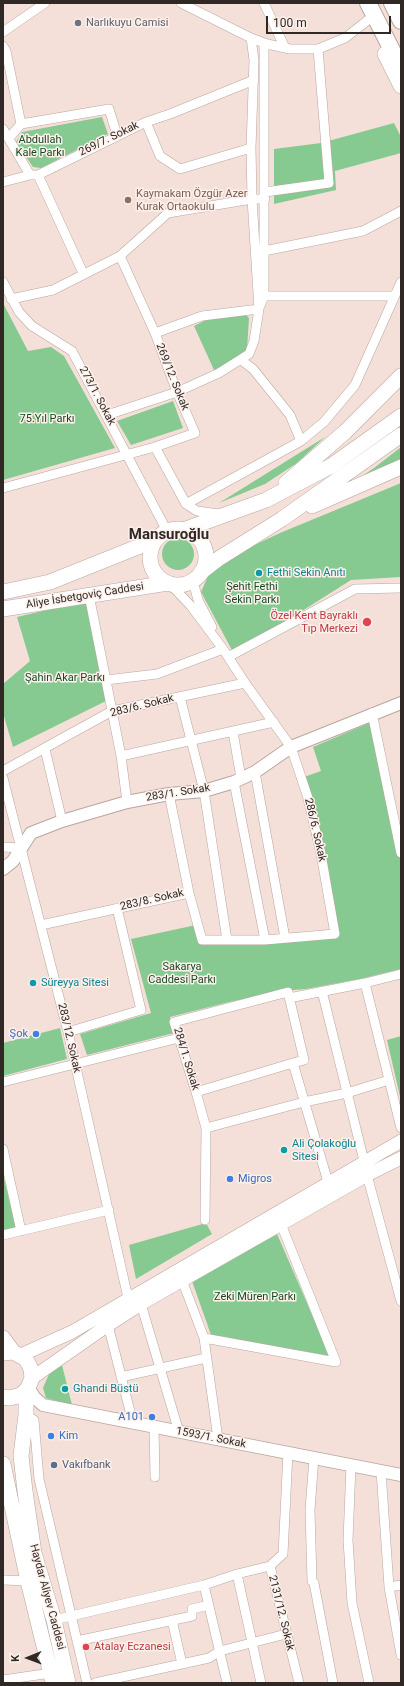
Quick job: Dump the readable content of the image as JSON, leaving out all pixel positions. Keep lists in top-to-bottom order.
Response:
{
  "streets": {
    "main road": ["Aliye İsbetgoviç Caddesi", "Haydar Aliyev Caddesi"],
    "street": [
      "269/7. Sokak",
      "269/12. Sokak",
      "273/1. Sokak",
      "283/6. Sokak",
      "283/1. Sokak",
      "286/6. Sokak",
      "283/8. Sokak",
      "283/12. Sokak",
      "284/1. Sokak",
      "1593/1. Sokak",
      "2131/12. Sokak"
    ]
  },
  "crossings": [
    ["269/12. Sokak", "273/1. Sokak"],
    ["273/1. Sokak", "Aliye İsbetgoviç Caddesi"],
    ["273/1. Sokak", "286/6. Sokak"],
    ["Aliye İsbetgoviç Caddesi", "286/6. Sokak"],
    ["283/6. Sokak", "286/6. Sokak"],
    ["283/1. Sokak", "286/6. Sokak"],
    ["283/1. Sokak", "283/8. Sokak"],
    ["283/1. Sokak", "283/12. Sokak"],
    ["286/6. Sokak", "283/8. Sokak"],
    ["283/8. Sokak", "283/12. Sokak"],
    ["1593/1. Sokak", "Haydar Aliyev Caddesi"],
    ["1593/1. Sokak", "2131/12. Sokak"]
  ],
  "districts": ["Mansuroğlu"],
  "parks": [
    "Abdullah Kale Parkı",
    "75.Yıl Parkı",
    "Şehit Fethi Sekin Parkı",
    "Şahin Akar Parkı",
    "Sakarya Caddesi Parkı",
    "Zeki Müren Parkı"
  ],
  "places": [
    "Narlıkuyu Camisi",
    "Kaymakam Özgür Azer Kurak Ortaokulu",
    "Fethi Sekin Anıtı",
    "Özel Kent Bayraklı Tıp Merkezi",
    "Süreyya Sitesi",
    "Şok",
    "Ali Çolakoğlu Sitesi",
    "Migros",
    "Ghandi Büstü",
    "A101",
    "Kim",
    "Vakıfbank",
    "Atalay Eczanesi"
  ],
  "scale_bar": "100 m",
  "north": "left"
}
